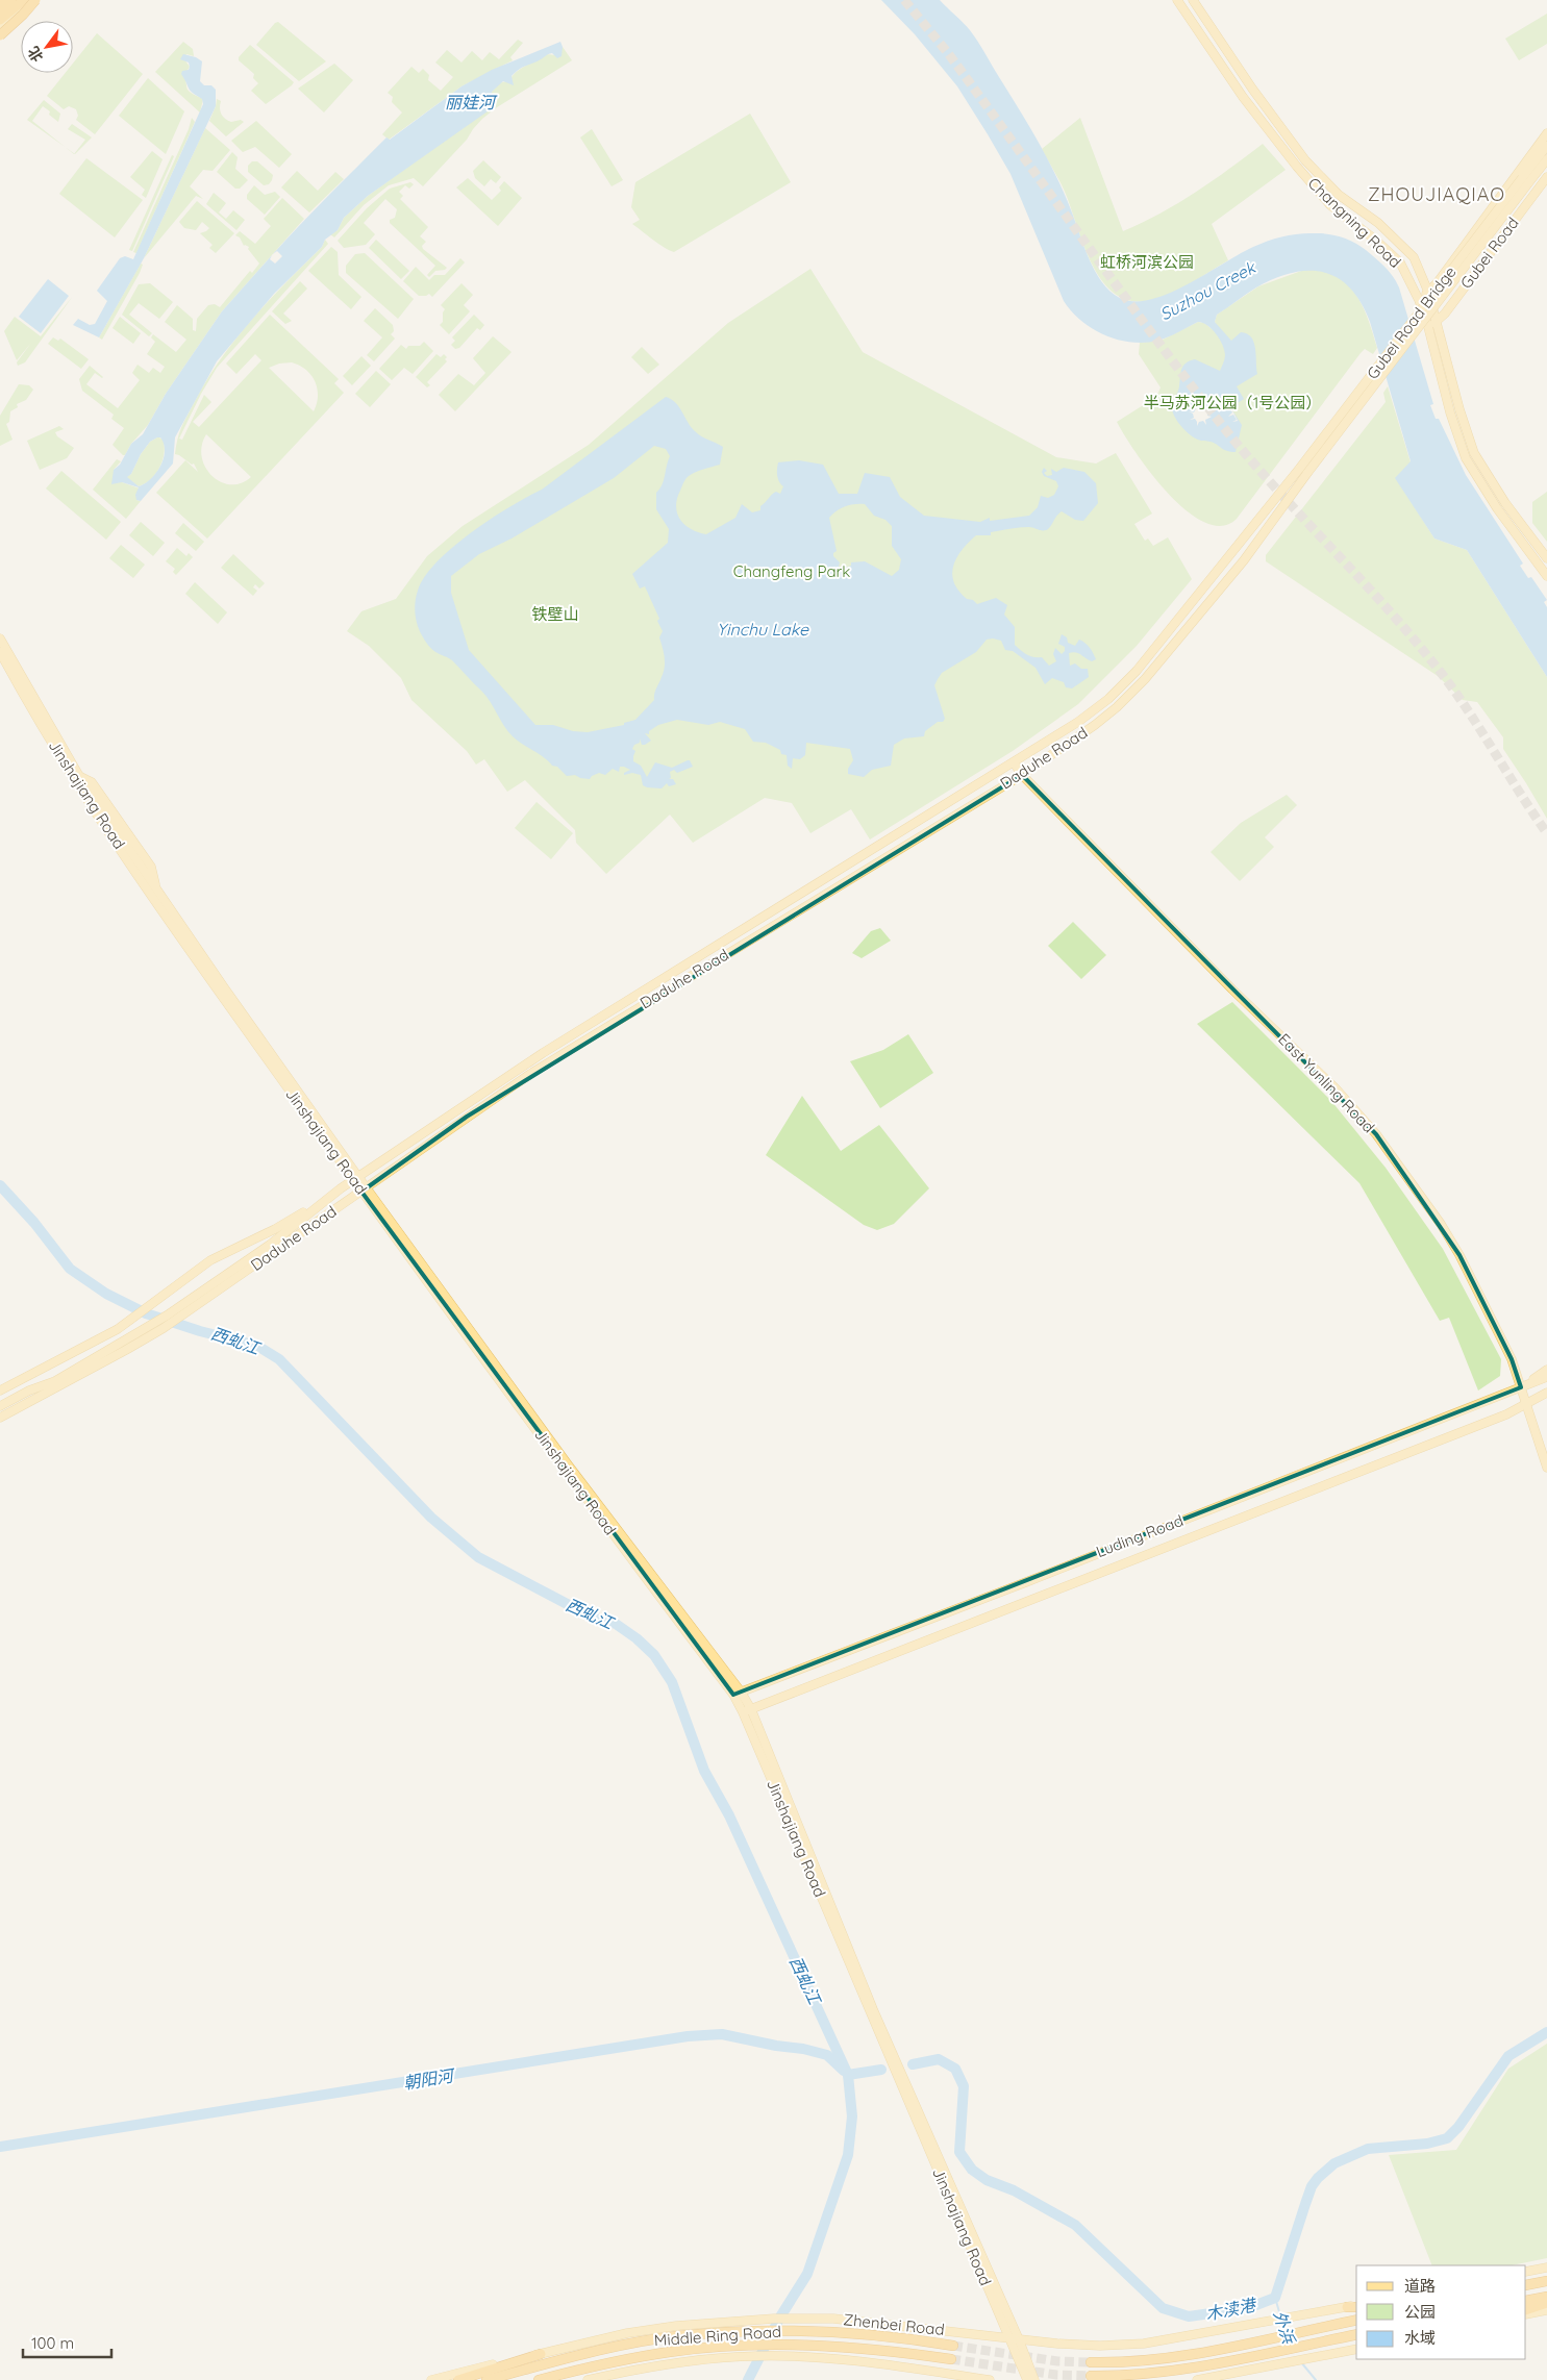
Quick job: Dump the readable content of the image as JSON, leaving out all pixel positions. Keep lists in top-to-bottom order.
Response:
{
  "streets": {
    "highway": ["Middle Ring Road"],
    "main road": [
      "Changning Road",
      "Gubei Road",
      "Gubei Road Bridge",
      "Daduhe Road",
      "Jinshajiang Road",
      "East Yunling Road",
      "Luding Road",
      "Zhenbei Road"
    ]
  },
  "crossings": [
    ["Changning Road", "Gubei Road"],
    ["Gubei Road Bridge", "Daduhe Road"],
    ["Daduhe Road", "Jinshajiang Road"],
    ["Daduhe Road", "East Yunling Road"],
    ["Jinshajiang Road", "Luding Road"],
    ["Jinshajiang Road", "Zhenbei Road"],
    ["East Yunling Road", "Luding Road"]
  ],
  "districts": ["ZHOUJIAQIAO"],
  "water": [
    "丽娃河",
    "Suzhou Creek",
    "Yinchu Lake",
    "西虬江",
    "朝阳河",
    "木渎港",
    "外浜"
  ],
  "parks": [
    "虹桥河滨公园",
    "半马苏河公园（1号公园）",
    "Changfeng Park",
    "铁壁山"
  ],
  "legend": ["道路", "公园", "水域"],
  "scale_bar": "100 m",
  "north": "bottom left"
}
